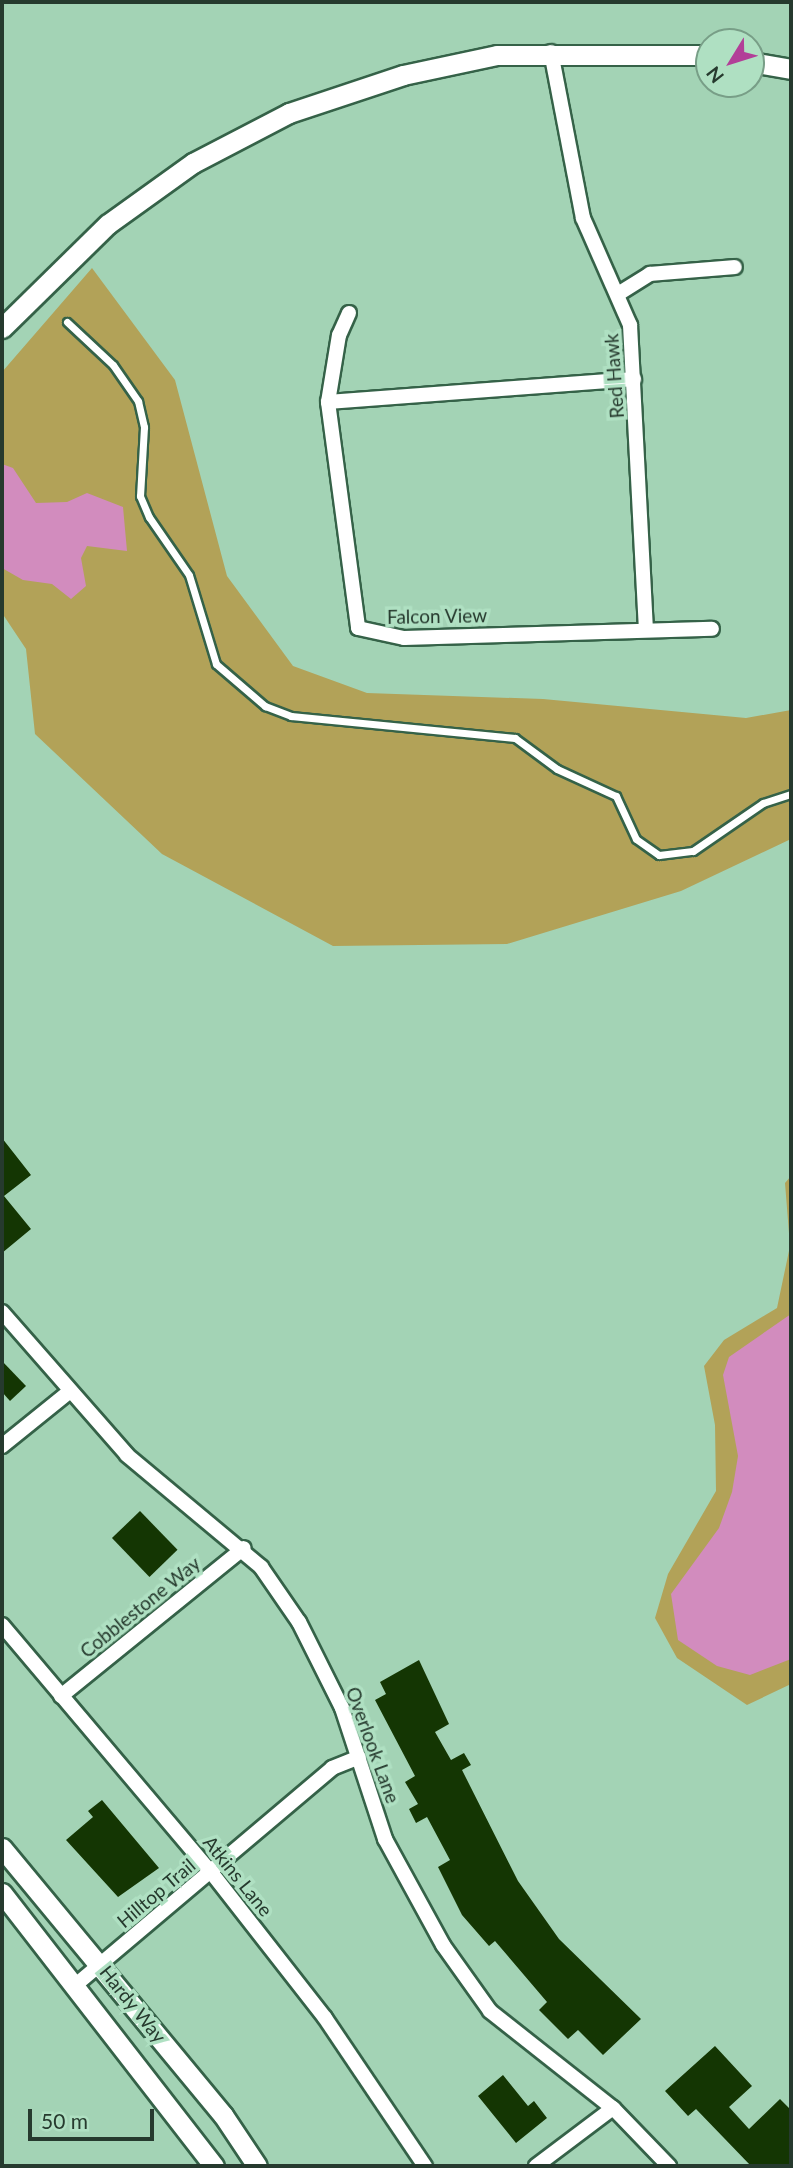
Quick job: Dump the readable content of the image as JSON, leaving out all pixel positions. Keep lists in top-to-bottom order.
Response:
{
  "streets": {
    "street": [
      "Red Hawk",
      "Falcon View",
      "Cobblestone Way",
      "Overlook Lane",
      "Atkins Lane",
      "Hilltop Trail",
      "Hardy Way"
    ]
  },
  "crossings": [
    ["Red Hawk", "Falcon View"],
    ["Cobblestone Way", "Overlook Lane"],
    ["Cobblestone Way", "Atkins Lane"],
    ["Overlook Lane", "Hilltop Trail"],
    ["Atkins Lane", "Hilltop Trail"],
    ["Hilltop Trail", "Hardy Way"]
  ],
  "scale_bar": "50 m",
  "north": "bottom left"
}
